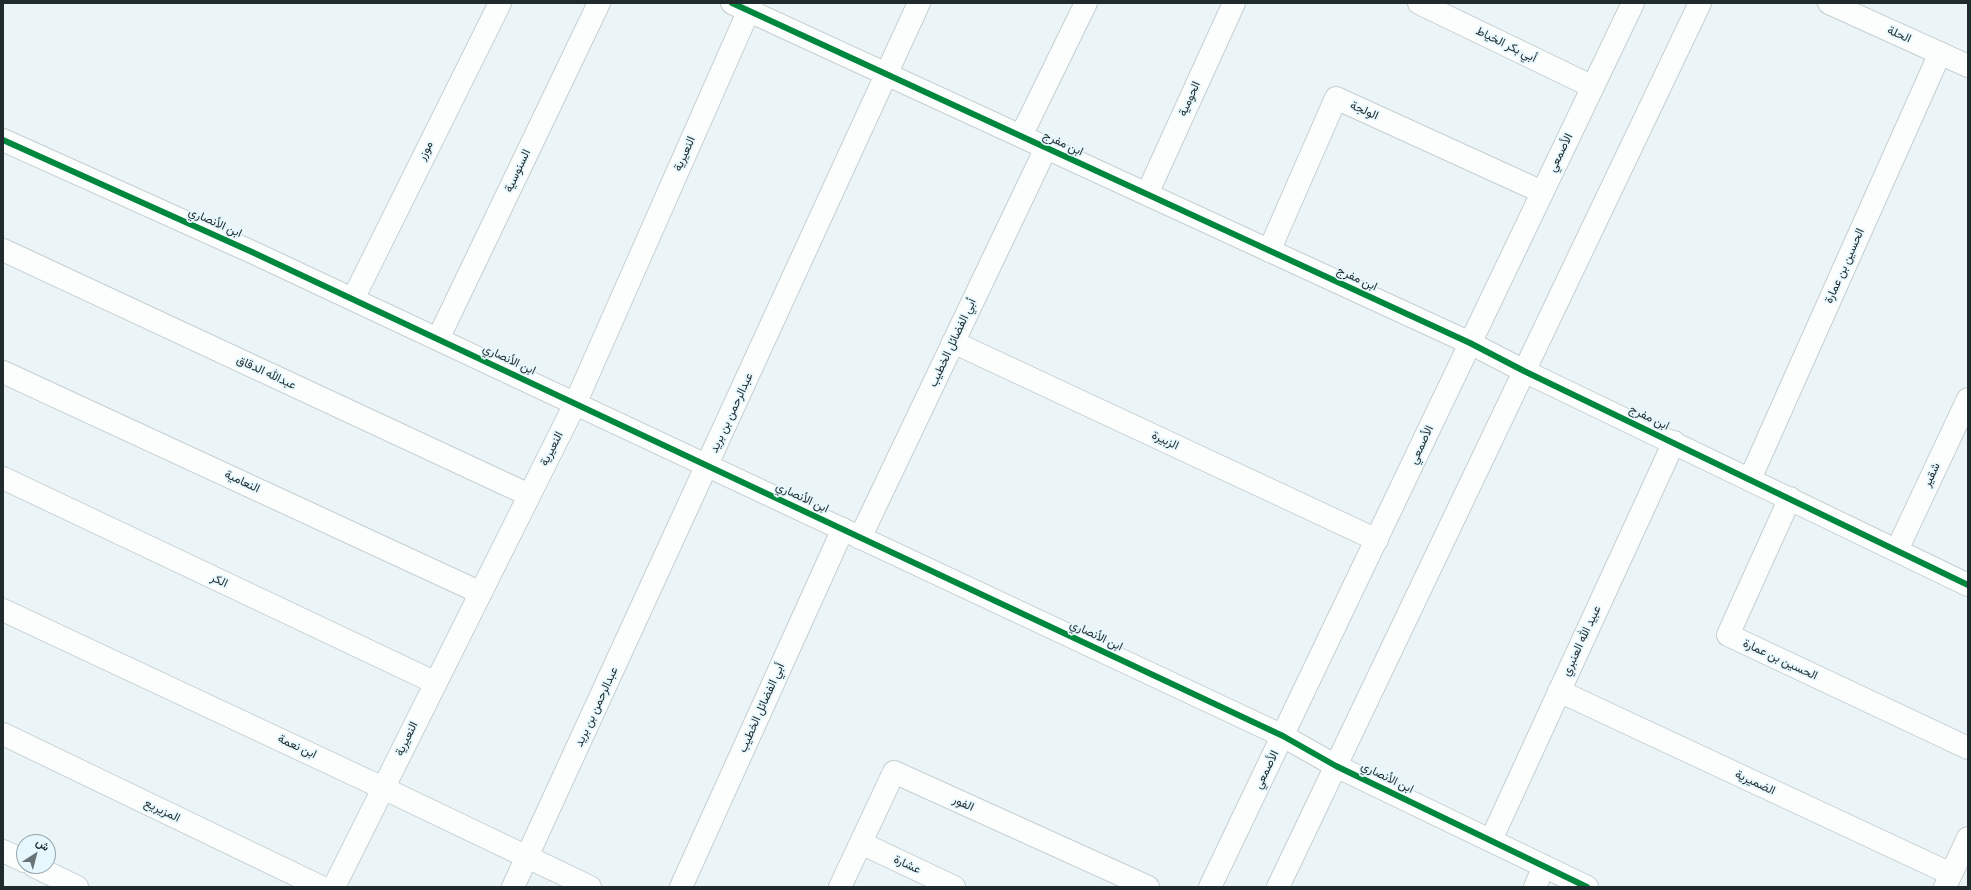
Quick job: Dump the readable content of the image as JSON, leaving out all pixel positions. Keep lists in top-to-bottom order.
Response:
{
  "streets": {
    "street": [
      "الحلة",
      "أبي بكر الخياط",
      "الحومية",
      "الولجة",
      "ابن مفرج",
      "موزر",
      "الأصمعي",
      "النعيرية",
      "السنوسية",
      "ابن الأنصاري",
      "الحسين بن عمارة",
      "أبي الفضائل الخطيب",
      "عبدالله الدقاق",
      "عبدالرحمن بن بريد",
      "الزبيرة",
      "شقير",
      "النعامية",
      "الكر",
      "عبيد الله العنبري",
      "ابن نعمة",
      "الضميرية",
      "الفور",
      "المزيريع",
      "عشارة"
    ]
  },
  "crossings": [
    ["الحلة", "الحسين بن عمارة"],
    ["أبي بكر الخياط", "الأصمعي"],
    ["الحومية", "ابن مفرج"],
    ["الولجة", "ابن مفرج"],
    ["الولجة", "الأصمعي"],
    ["ابن مفرج", "الأصمعي"],
    ["ابن مفرج", "النعيرية"],
    ["ابن مفرج", "الحسين بن عمارة"],
    ["ابن مفرج", "أبي الفضائل الخطيب"],
    ["ابن مفرج", "عبدالرحمن بن بريد"],
    ["ابن مفرج", "شقير"],
    ["ابن مفرج", "عبيد الله العنبري"],
    ["موزر", "ابن الأنصاري"],
    ["الأصمعي", "ابن الأنصاري"],
    ["الأصمعي", "الزبيرة"],
    ["النعيرية", "ابن الأنصاري"],
    ["النعيرية", "عبدالله الدقاق"],
    ["النعيرية", "النعامية"],
    ["النعيرية", "الكر"],
    ["النعيرية", "ابن نعمة"],
    ["السنوسية", "ابن الأنصاري"],
    ["ابن الأنصاري", "أبي الفضائل الخطيب"],
    ["ابن الأنصاري", "عبدالرحمن بن بريد"],
    ["ابن الأنصاري", "عبيد الله العنبري"],
    ["أبي الفضائل الخطيب", "الزبيرة"],
    ["عبدالرحمن بن بريد", "ابن نعمة"],
    ["عبيد الله العنبري", "الضميرية"],
    ["الفور", "عشارة"]
  ],
  "north": "top right"
}
